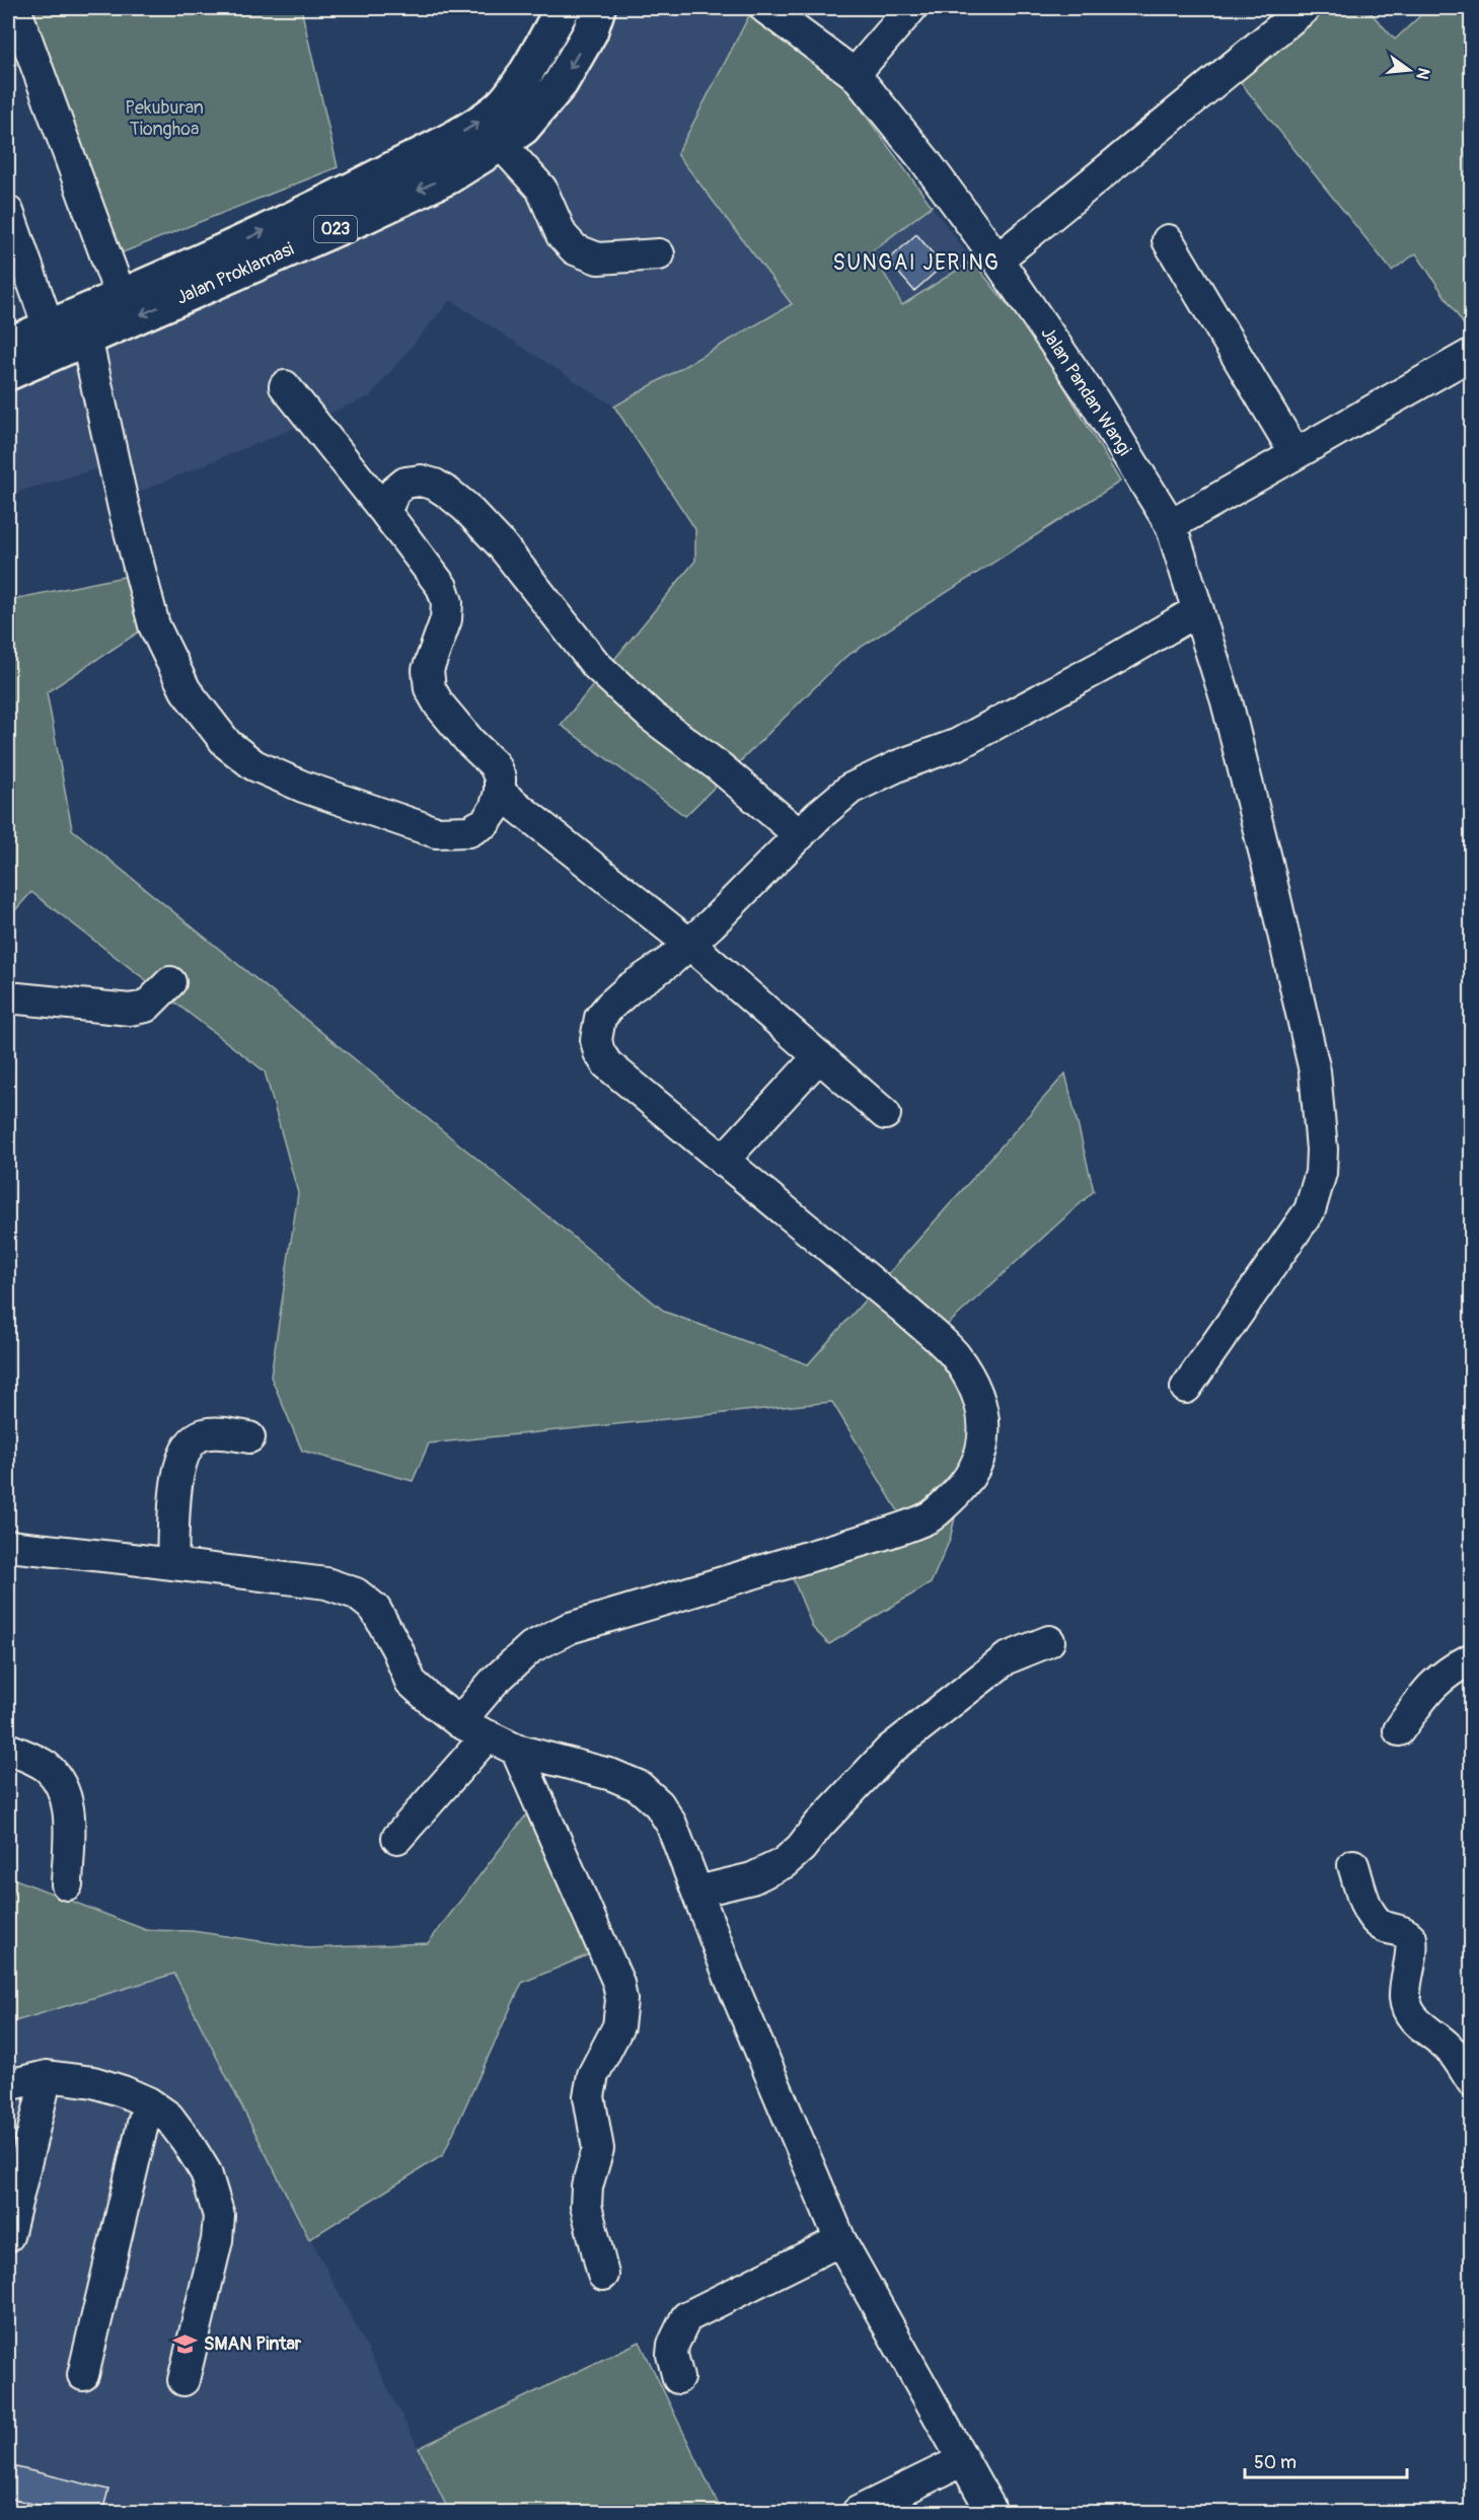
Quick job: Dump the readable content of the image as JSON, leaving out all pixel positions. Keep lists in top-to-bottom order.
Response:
{
  "streets": {
    "highway": ["023", "Jalan Proklamasi"],
    "street": ["Jalan Pandan Wangi"]
  },
  "districts": ["SUNGAI JERING"],
  "parks": ["Pekuburan Tionghoa"],
  "places": {
    "school or university": ["SMAN Pintar"]
  },
  "scale_bar": "50 m",
  "north": "right"
}
